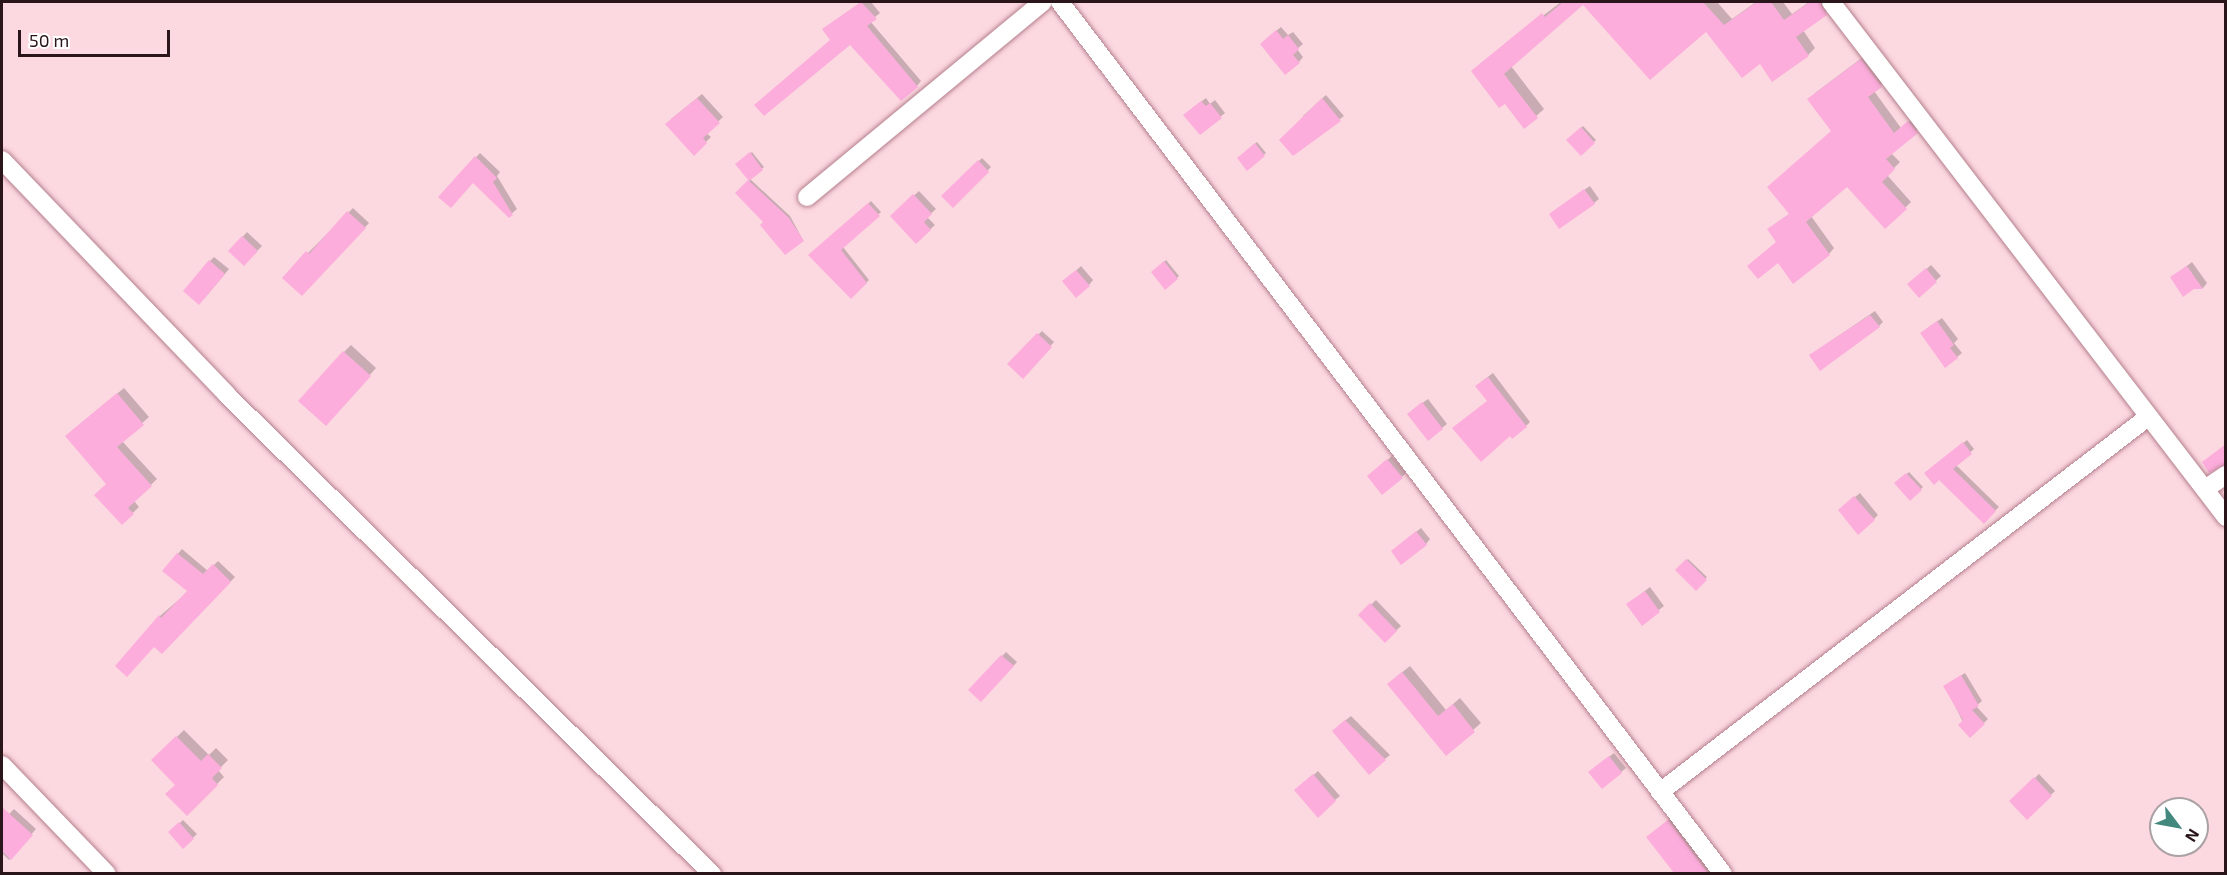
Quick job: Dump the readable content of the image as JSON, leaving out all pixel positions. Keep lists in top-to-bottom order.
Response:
{
  "scale_bar": "50 m",
  "north": "bottom right"
}
